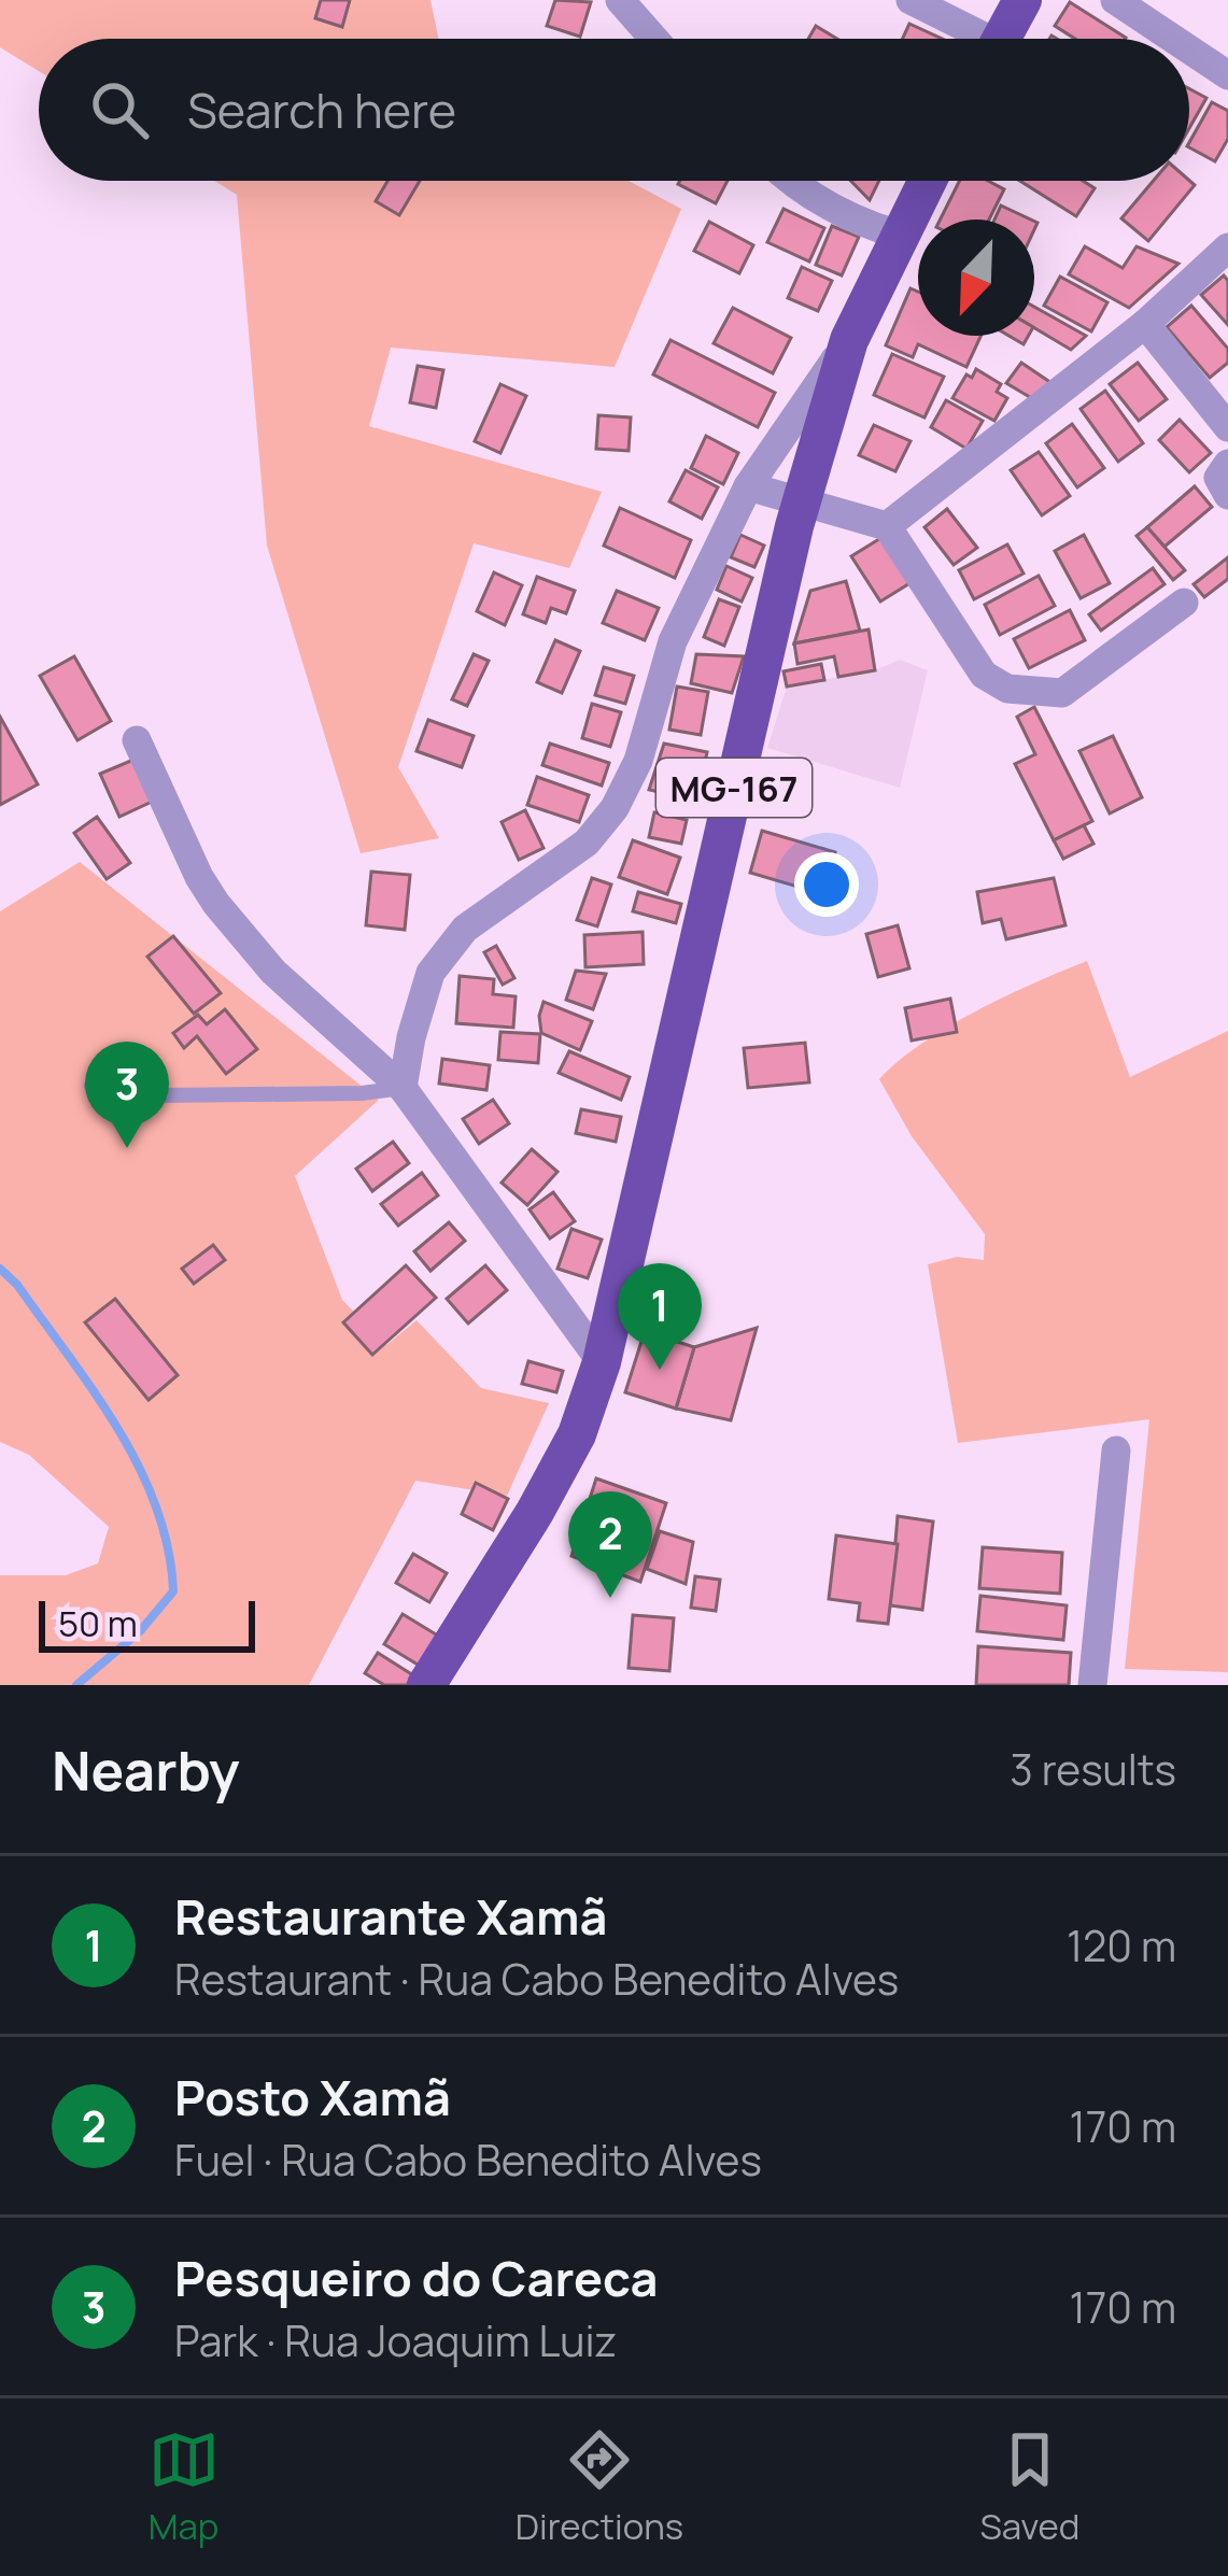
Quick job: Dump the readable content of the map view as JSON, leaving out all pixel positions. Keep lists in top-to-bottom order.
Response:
{
  "streets": {
    "main road": ["MG-167"]
  },
  "scale_bar": "50 m",
  "north": "bottom left",
  "page": {
    "search": "Search here",
    "pins": ["3", "1", "2"],
    "scale": "50 m",
    "heading": ["Nearby", "3 results"],
    "list": [
      {
        "mark": "1",
        "name": "Restaurante Xamã",
        "note": "Restaurant · Rua Cabo Benedito Alves",
        "value": "120 m"
      },
      {
        "mark": "2",
        "name": "Posto Xamã",
        "note": "Fuel · Rua Cabo Benedito Alves",
        "value": "170 m"
      },
      {
        "mark": "3",
        "name": "Pesqueiro do Careca",
        "note": "Park · Rua Joaquim Luiz",
        "value": "170 m"
      }
    ],
    "nav": ["Map", "Directions", "Saved"]
  }
}
